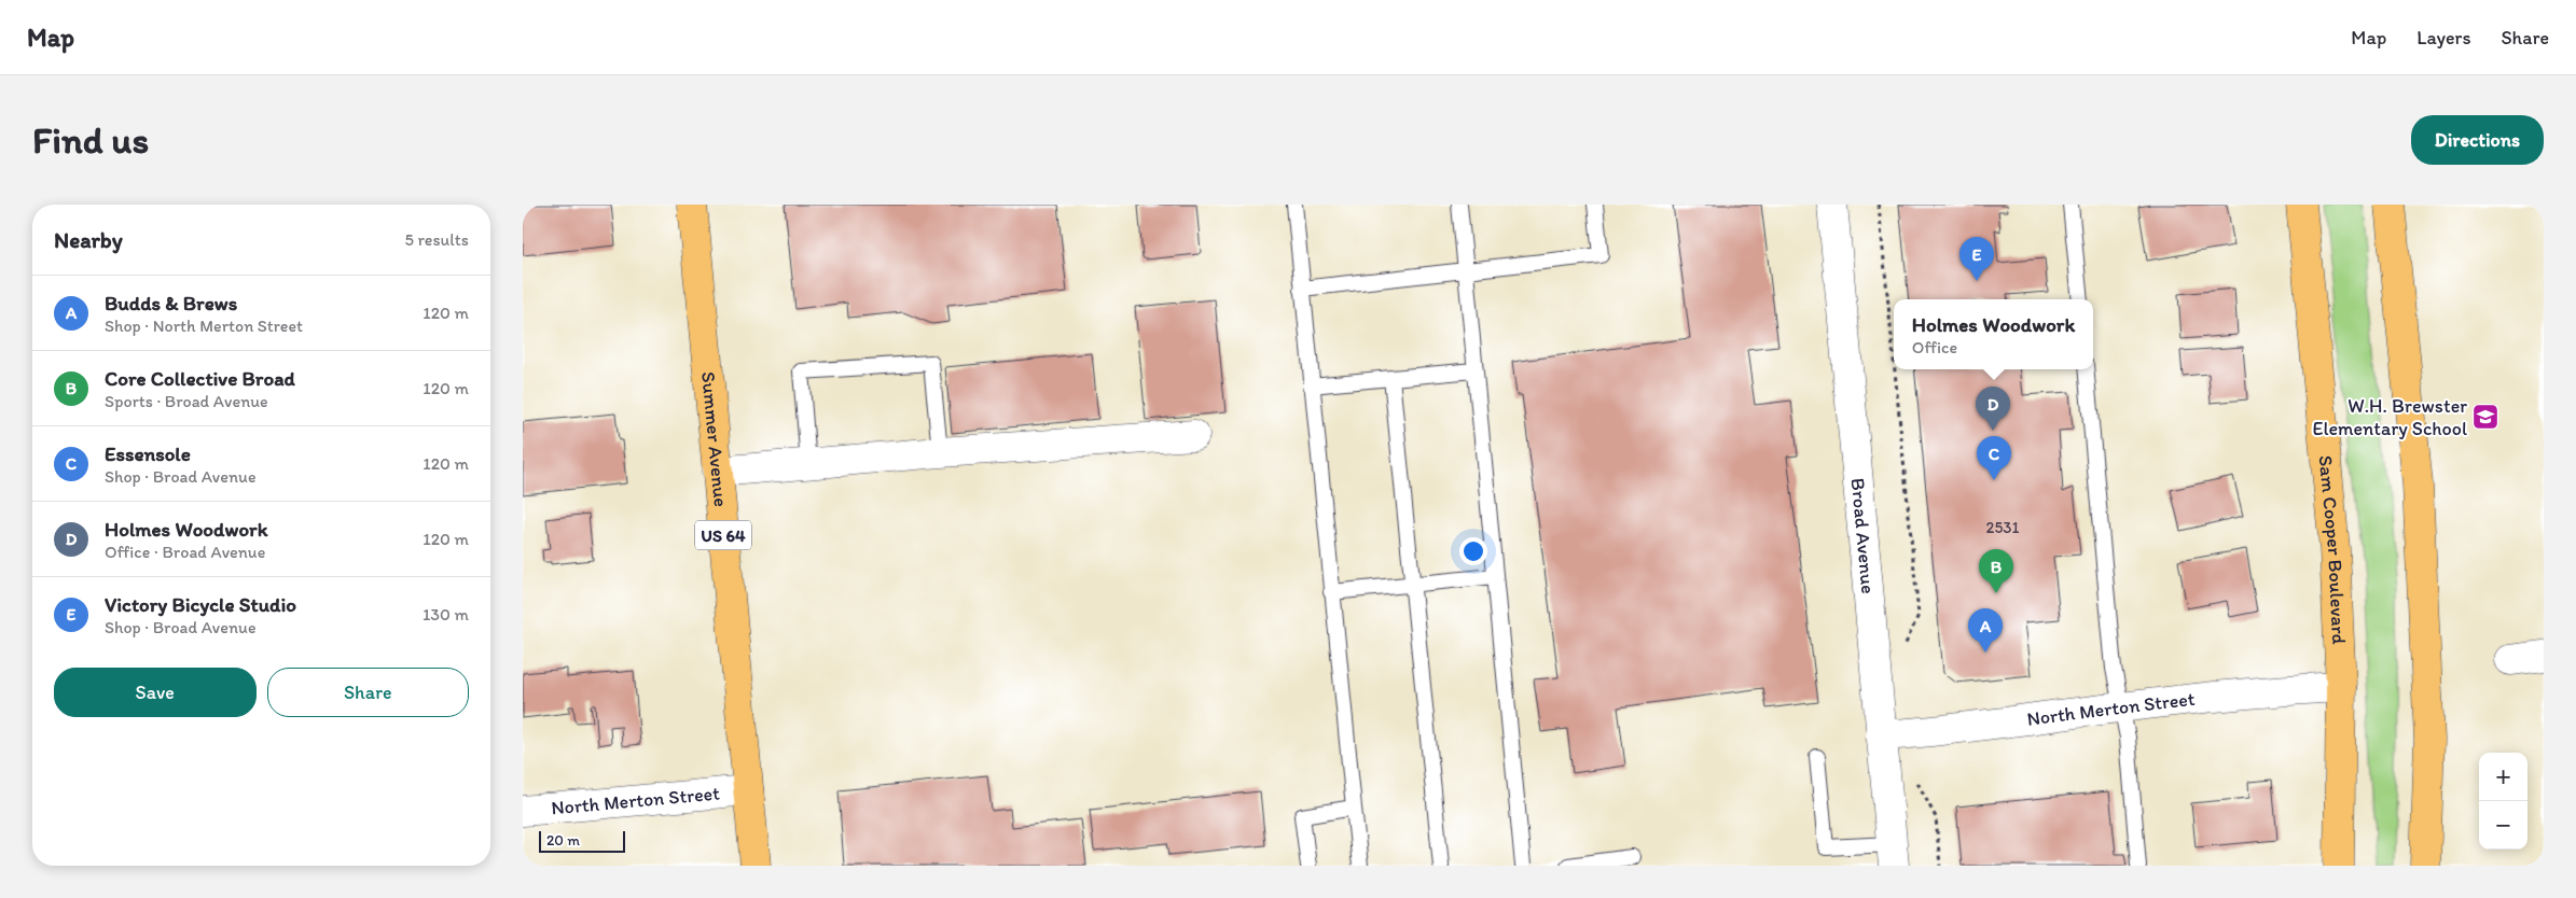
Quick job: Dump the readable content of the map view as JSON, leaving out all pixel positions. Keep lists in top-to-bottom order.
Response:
{
  "streets": {
    "main road": ["Summer Avenue", "US 64", "Sam Cooper Boulevard"],
    "street": ["Broad Avenue", "North Merton Street"]
  },
  "crossings": [
    ["Summer Avenue", "North Merton Street"],
    ["Broad Avenue", "North Merton Street"],
    ["Sam Cooper Boulevard", "North Merton Street"]
  ],
  "places": {
    "school or university": ["W.H. Brewster Elementary School"]
  },
  "house_numbers": ["2531"],
  "scale_bar": "20 m",
  "page": {
    "header": "Map",
    "nav": ["Map", "Layers", "Share"],
    "buttons": [
      "Directions",
      ["Save", "Share"]
    ],
    "title": "Find us",
    "heading": ["Nearby", "5 results"],
    "pins": [
      "E",
      "D",
      "C",
      "B",
      "A"
    ],
    "list": [
      {
        "mark": "A",
        "name": "Budds & Brews",
        "note": "Shop · North Merton Street",
        "value": "120 m"
      },
      {
        "mark": "B",
        "name": "Core Collective Broad",
        "note": "Sports · Broad Avenue",
        "value": "120 m"
      },
      {
        "mark": "C",
        "name": "Essensole",
        "note": "Shop · Broad Avenue",
        "value": "120 m"
      },
      {
        "mark": "D",
        "name": "Holmes Woodwork",
        "note": "Office · Broad Avenue",
        "value": "120 m"
      },
      {
        "mark": "E",
        "name": "Victory Bicycle Studio",
        "note": "Shop · Broad Avenue",
        "value": "130 m"
      }
    ],
    "popup": ["Holmes Woodwork", "Office"],
    "map_buttons": ["+", "−"],
    "scale": "20 m"
  }
}
